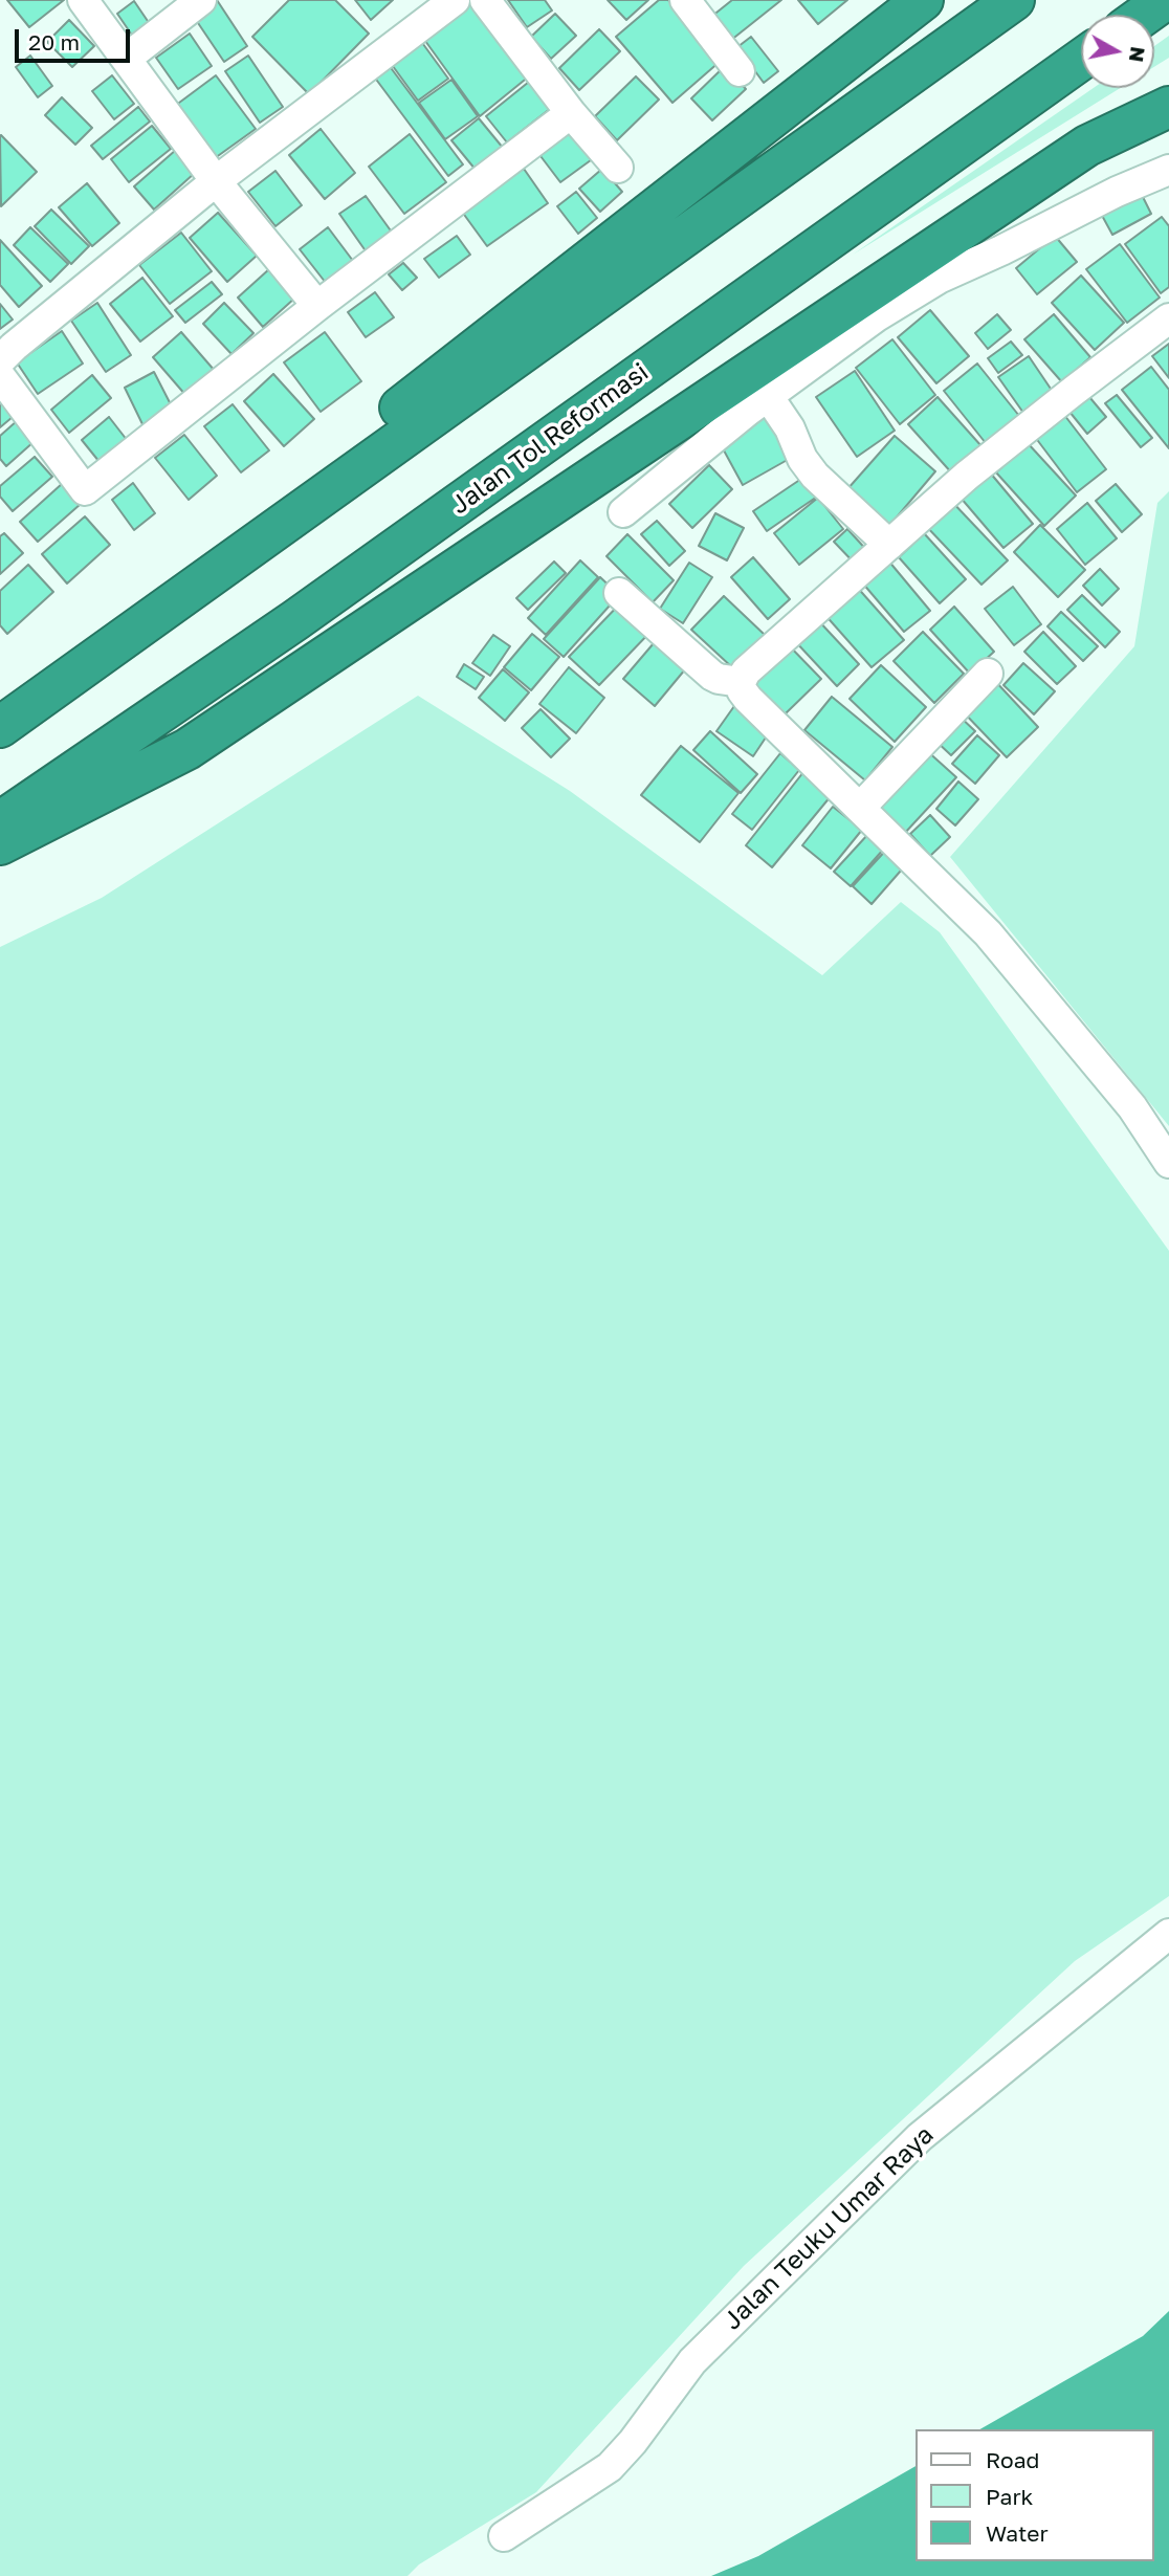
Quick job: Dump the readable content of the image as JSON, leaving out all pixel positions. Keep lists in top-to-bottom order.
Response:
{
  "streets": {
    "highway": ["Jalan Tol Reformasi"],
    "street": ["Jalan Teuku Umar Raya"]
  },
  "legend": ["Road", "Park", "Water"],
  "scale_bar": "20 m",
  "north": "right"
}
